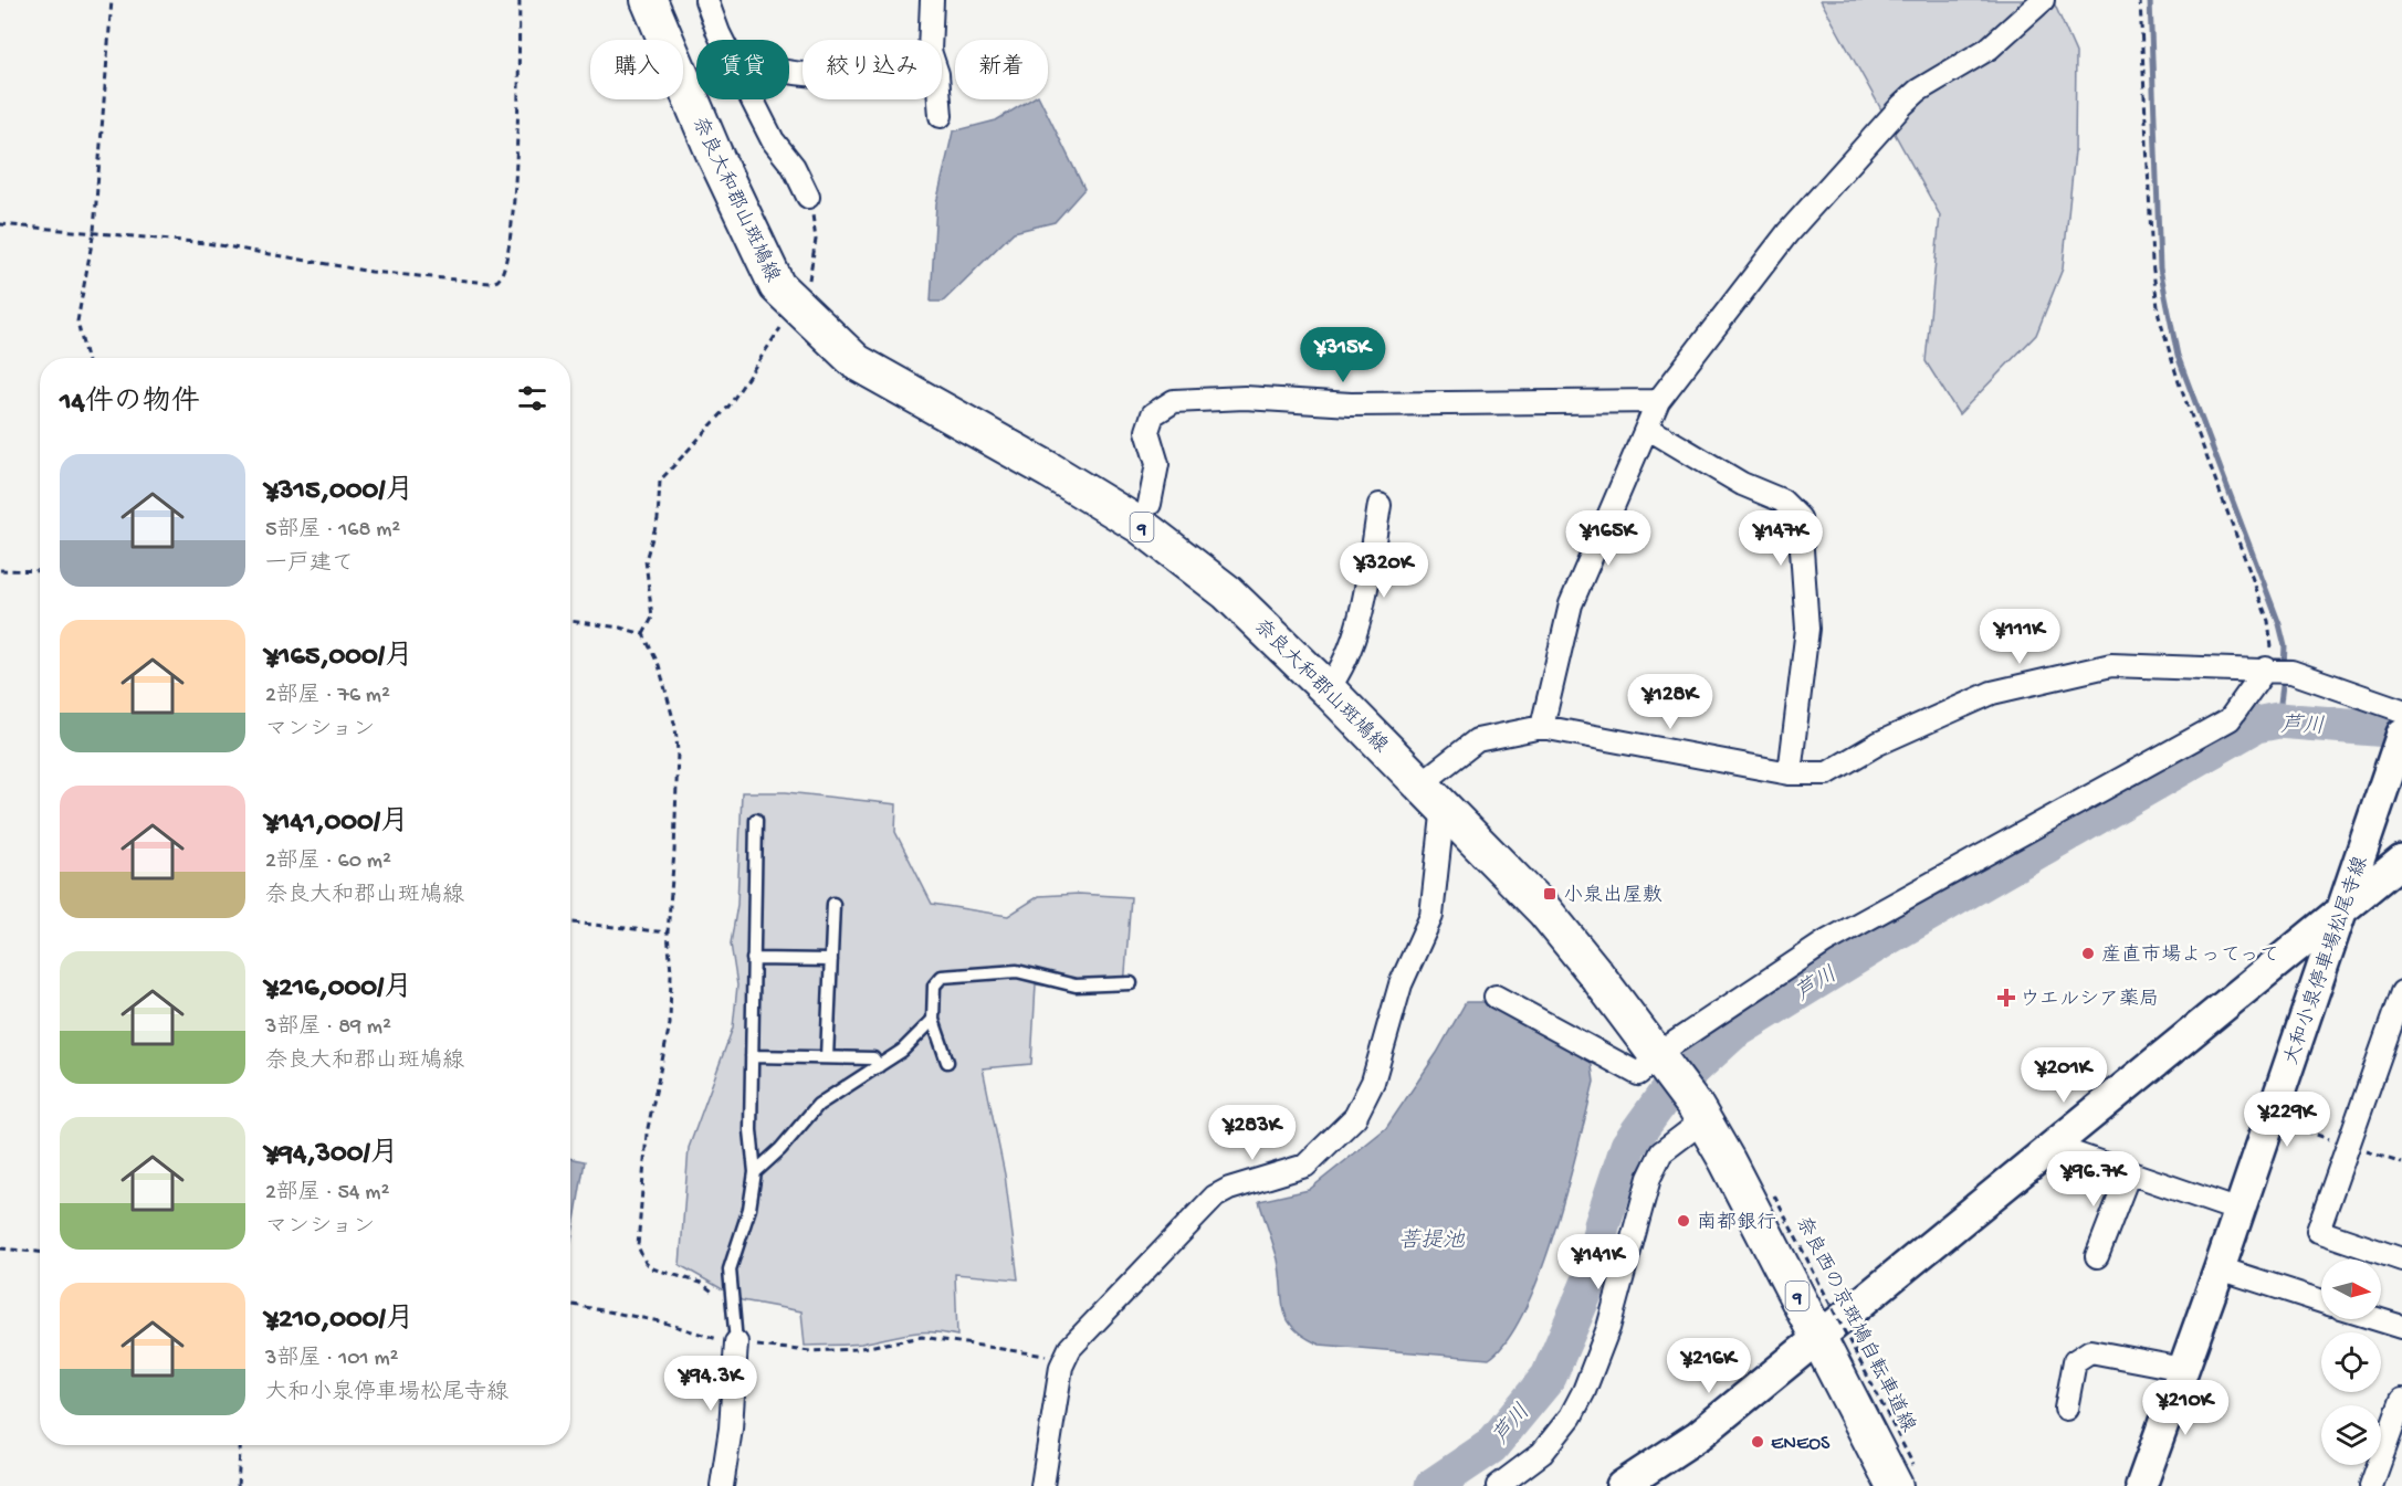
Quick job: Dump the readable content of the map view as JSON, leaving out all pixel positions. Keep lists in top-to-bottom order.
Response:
{
  "streets": {
    "main road": ["奈良大和郡山斑鳩線", "9"],
    "street": ["大和小泉停車場松尾寺線"],
    "path": ["奈良西の京斑鳩自転車道線"]
  },
  "crossings": [
    ["奈良大和郡山斑鳩線", "奈良西の京斑鳩自転車道線"]
  ],
  "water": ["芦川", "菩提池"],
  "places": {
    "transit": ["小泉出屋敷"],
    "other": ["産直市場よってって", "南都銀行", "ENEOS"],
    "health": ["ウエルシア薬局"]
  },
  "north": "right",
  "page": {
    "chip": [
      "購入",
      "賃貸",
      "絞り込み",
      "新着"
    ],
    "price": [
      "¥315K",
      "¥165K",
      "¥147K",
      "¥320K",
      "¥111K",
      "¥128K",
      "¥201K",
      "¥229K",
      "¥283K",
      "¥96.7K",
      "¥141K",
      "¥216K",
      "¥94.3K",
      "¥210K"
    ],
    "heading": "14件の物件",
    "list": [
      {
        "name": "¥315,000/月",
        "note": "5部屋 · 168 m² · 一戸建て"
      },
      {
        "name": "¥165,000/月",
        "note": "2部屋 · 76 m² · マンション"
      },
      {
        "name": "¥141,000/月",
        "note": "2部屋 · 60 m² · 奈良大和郡山斑鳩線"
      },
      {
        "name": "¥216,000/月",
        "note": "3部屋 · 89 m² · 奈良大和郡山斑鳩線"
      },
      {
        "name": "¥94,300/月",
        "note": "2部屋 · 54 m² · マンション"
      },
      {
        "name": "¥210,000/月",
        "note": "3部屋 · 101 m² · 大和小泉停車場松尾寺線"
      }
    ]
  }
}
